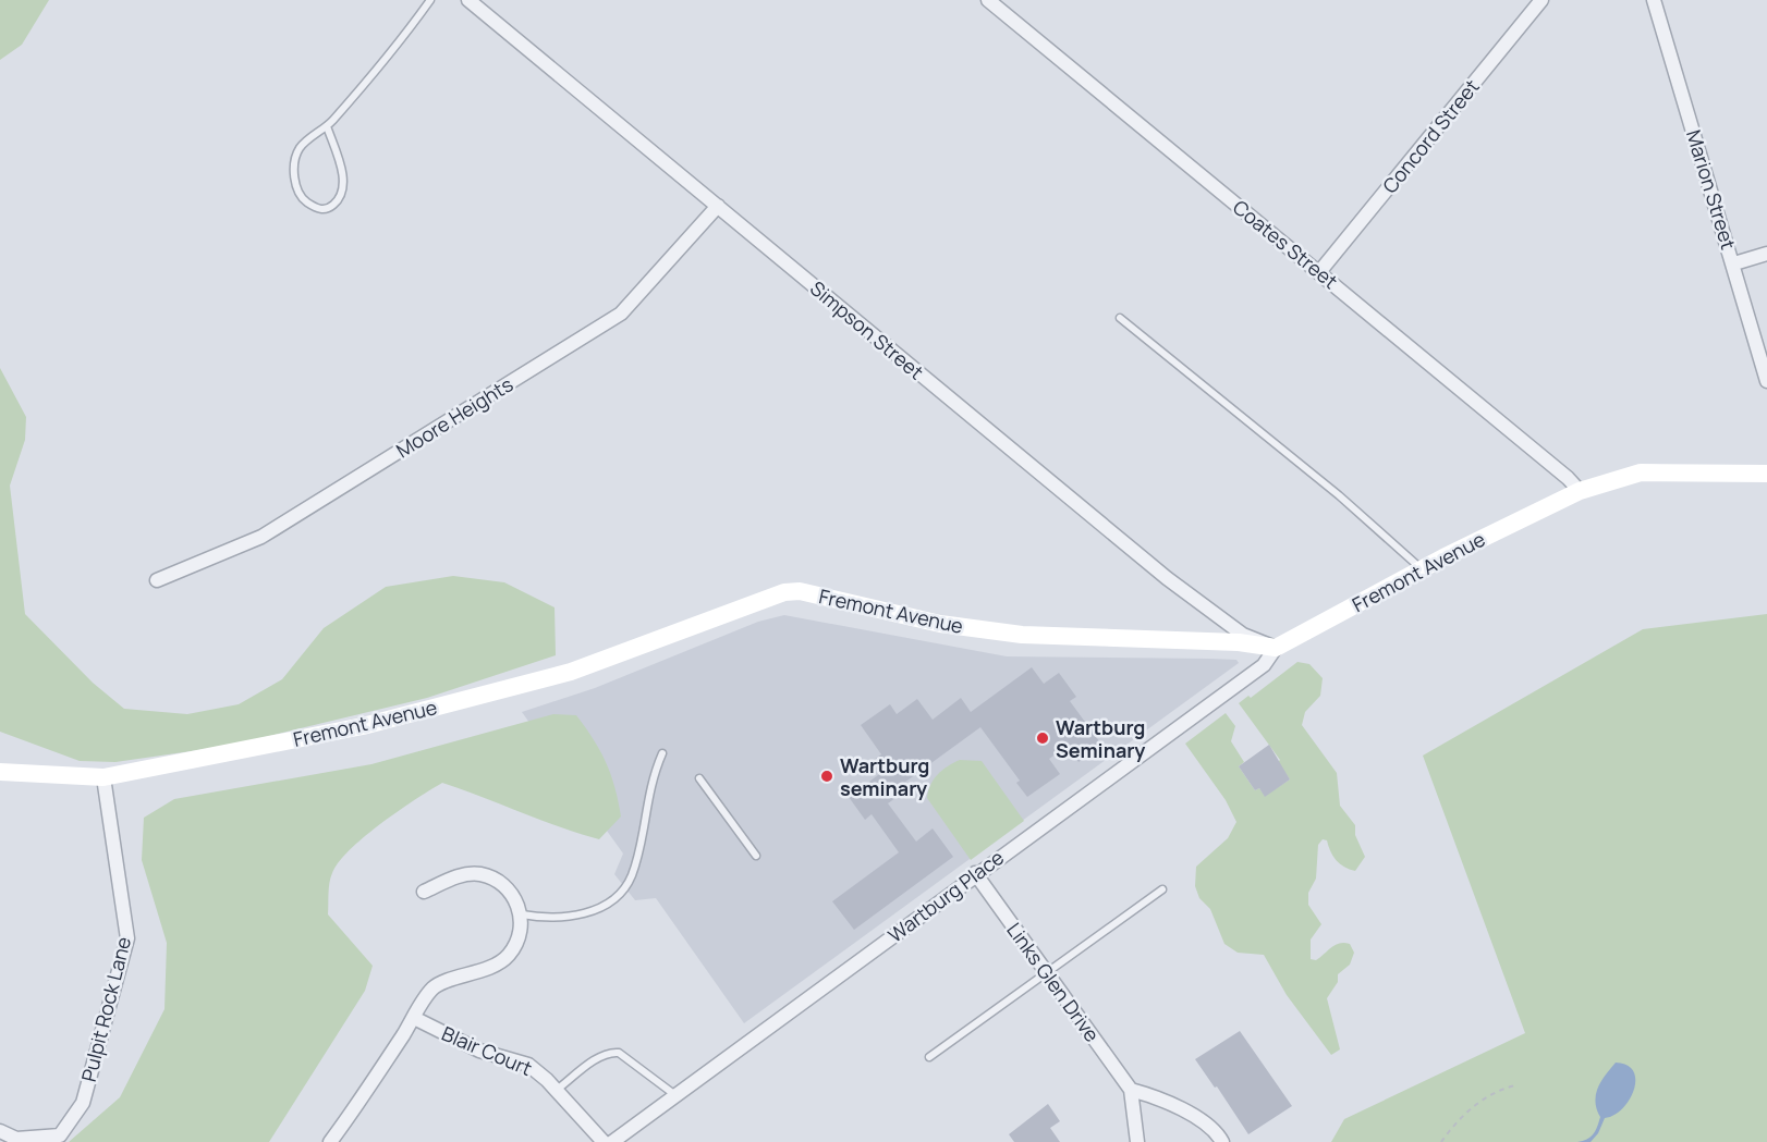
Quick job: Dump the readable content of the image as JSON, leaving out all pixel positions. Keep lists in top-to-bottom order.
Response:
{
  "streets": {
    "main road": ["Fremont Avenue"],
    "street": [
      "Concord Street",
      "Marion Street",
      "Coates Street",
      "Simpson Street",
      "Moore Heights",
      "Wartburg Place",
      "Links Glen Drive",
      "Pulpit Rock Lane",
      "Blair Court"
    ]
  },
  "crossings": [
    ["Concord Street", "Coates Street"],
    ["Coates Street", "Fremont Avenue"],
    ["Simpson Street", "Moore Heights"],
    ["Simpson Street", "Fremont Avenue"],
    ["Simpson Street", "Wartburg Place"],
    ["Fremont Avenue", "Wartburg Place"],
    ["Fremont Avenue", "Pulpit Rock Lane"],
    ["Wartburg Place", "Links Glen Drive"]
  ],
  "places": ["Wartburg Seminary", "Wartburg seminary"]
}
